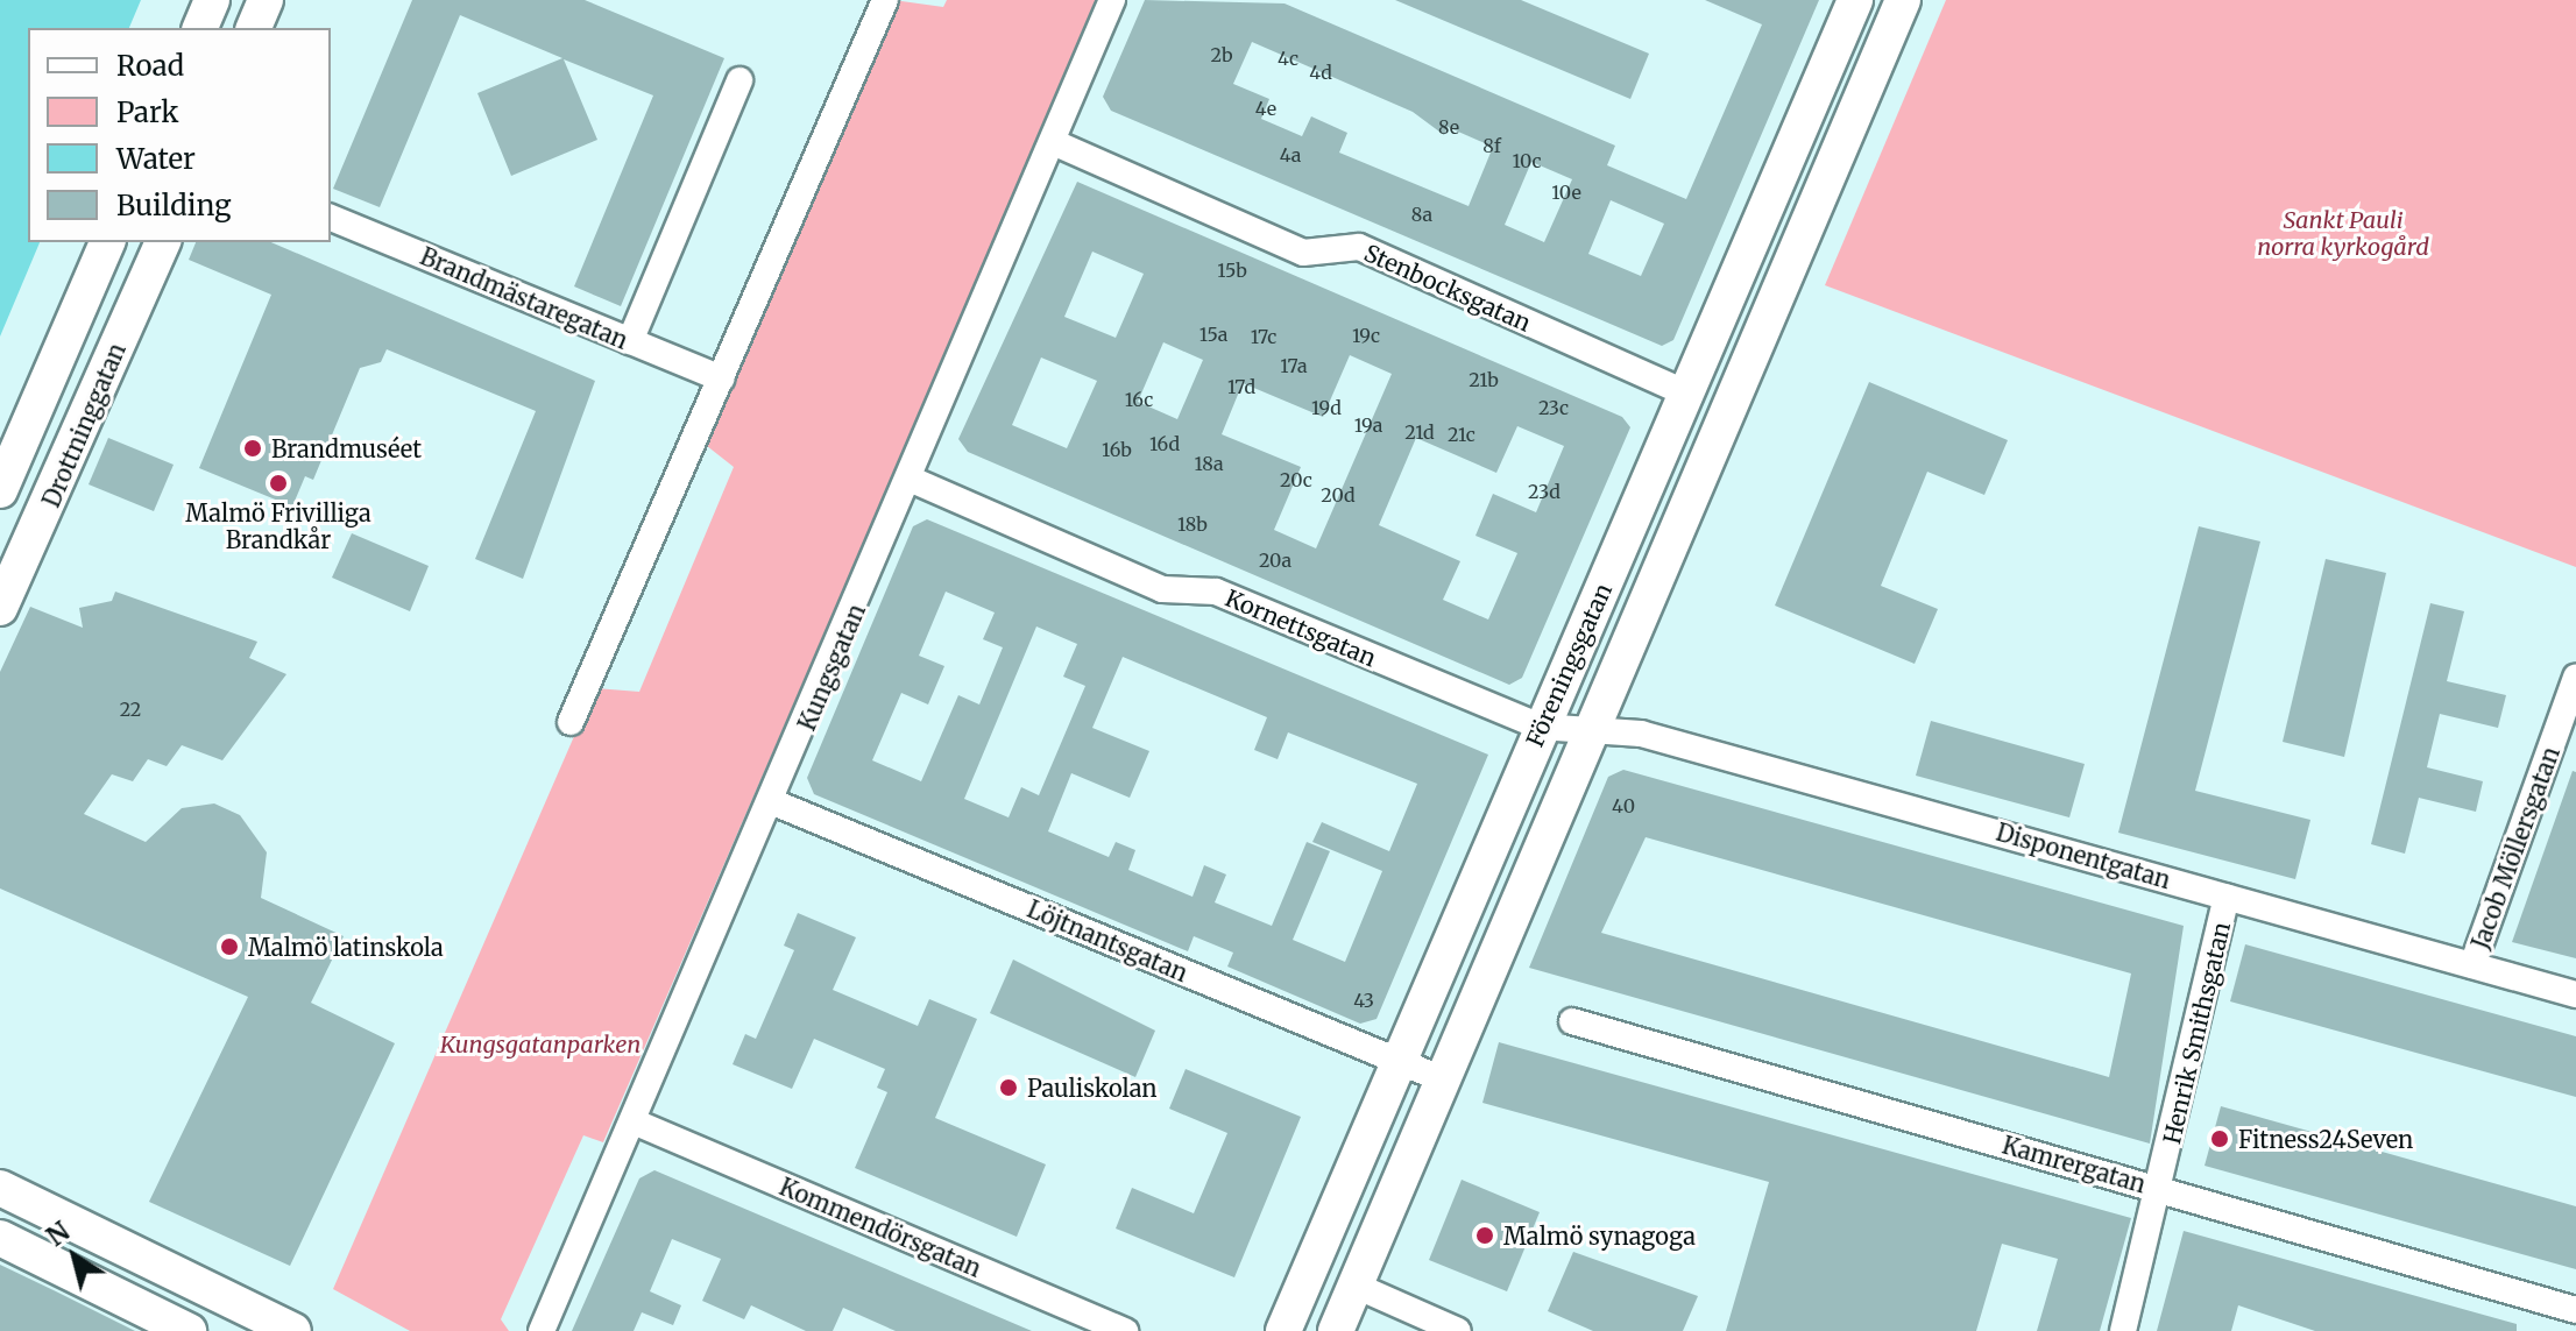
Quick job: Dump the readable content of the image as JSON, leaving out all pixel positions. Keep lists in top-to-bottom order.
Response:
{
  "streets": {
    "street": [
      "Stenbocksgatan",
      "Brandmästaregatan",
      "Drottninggatan",
      "Kornettsgatan",
      "Föreningsgatan",
      "Kungsgatan",
      "Jacob Möllersgatan",
      "Disponentgatan",
      "Löjtnantsgatan",
      "Henrik Smithsgatan",
      "Kamrergatan",
      "Kommendörsgatan"
    ]
  },
  "crossings": [
    ["Stenbocksgatan", "Föreningsgatan"],
    ["Stenbocksgatan", "Kungsgatan"],
    ["Kornettsgatan", "Föreningsgatan"],
    ["Kornettsgatan", "Kungsgatan"],
    ["Kornettsgatan", "Disponentgatan"],
    ["Föreningsgatan", "Disponentgatan"],
    ["Föreningsgatan", "Löjtnantsgatan"],
    ["Kungsgatan", "Löjtnantsgatan"],
    ["Kungsgatan", "Kommendörsgatan"],
    ["Jacob Möllersgatan", "Disponentgatan"],
    ["Disponentgatan", "Henrik Smithsgatan"],
    ["Henrik Smithsgatan", "Kamrergatan"]
  ],
  "parks": ["Sankt Pauli norra kyrkogård", "Kungsgatanparken"],
  "places": [
    "Brandmuséet",
    "Malmö Frivilliga Brandkår",
    "Malmö latinskola",
    "Pauliskolan",
    "Fitness24Seven",
    "Malmö synagoga"
  ],
  "house_numbers": [
    "2b",
    "4c",
    "4d",
    "4e",
    "8e",
    "8f",
    "4a",
    "10c",
    "10e",
    "8a",
    "15b",
    "15a",
    "19c",
    "17c",
    "17a",
    "21b",
    "17d",
    "16c",
    "19d",
    "23c",
    "19a",
    "21d",
    "21c",
    "16d",
    "16b",
    "18a",
    "20c",
    "23d",
    "20d",
    "18b",
    "20a",
    "22",
    "40",
    "43"
  ],
  "legend": [
    "Road",
    "Park",
    "Water",
    "Building"
  ],
  "north": "top left"
}
